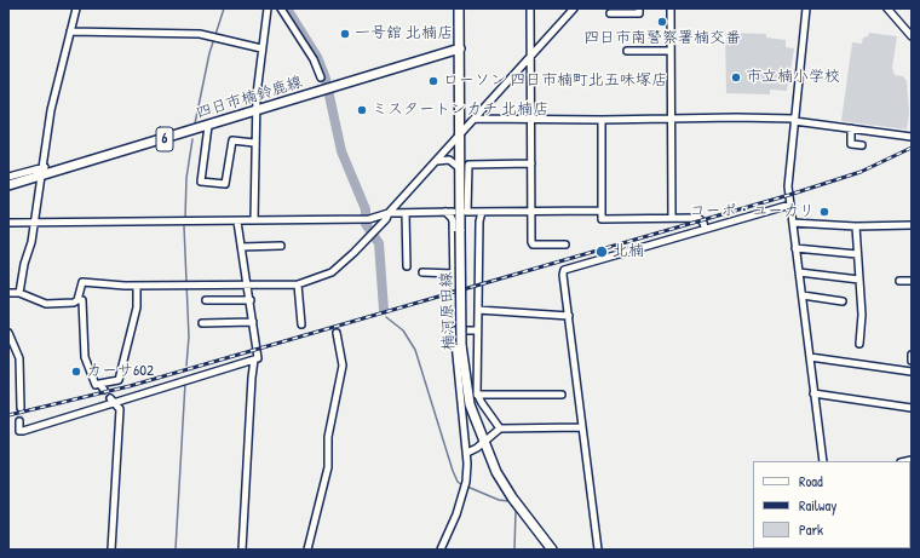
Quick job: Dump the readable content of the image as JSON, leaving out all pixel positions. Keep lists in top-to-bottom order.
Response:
{
  "streets": {
    "main road": ["四日市楠鈴鹿線", "6", "楠河原田線"]
  },
  "crossings": [
    ["四日市楠鈴鹿線", "楠河原田線"]
  ],
  "places": [
    "四日市南警察署楠交番",
    "一号舘 北楠店",
    "市立楠小学校",
    "ローソン 四日市楠町北五味塚店",
    "ミスタートンカチ 北楠店",
    "コーポ・ユーカリ",
    "北楠",
    "カーサ602"
  ],
  "legend": ["Road", "Railway", "Park"]
}
